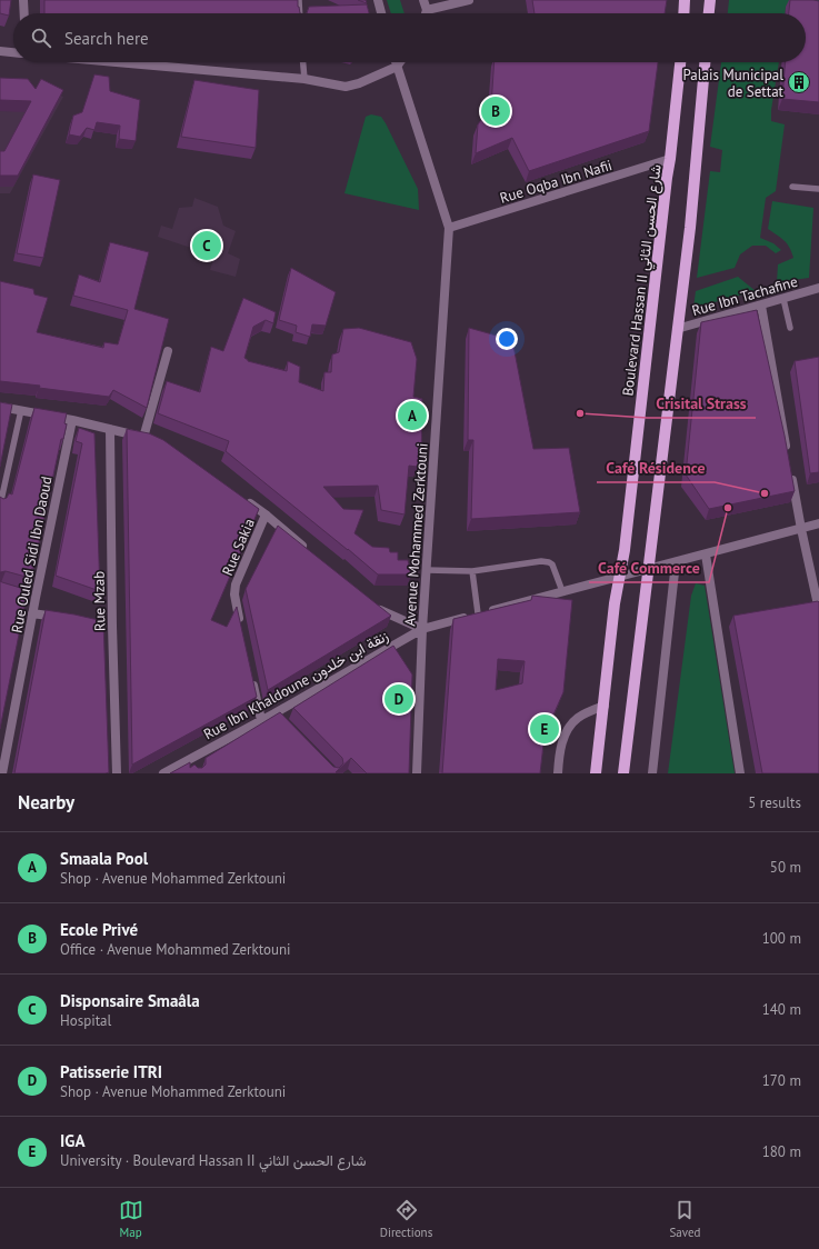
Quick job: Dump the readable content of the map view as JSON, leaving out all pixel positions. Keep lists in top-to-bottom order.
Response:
{
  "streets": {
    "main road": ["Boulevard Hassan II شارع الحسن الثاني"],
    "street": [
      "Rue Oqba Ibn Nafii",
      "Rue Ibn Tachafine",
      "Avenue Mohammed Zerktouni",
      "Rue Sakia",
      "Rue Ouled Sidi Ibn Daoud",
      "Rue Mzab",
      "Rue Ibn Khaldoune زنقة ابن خلدون"
    ]
  },
  "crossings": [
    ["Rue Oqba Ibn Nafii", "Boulevard Hassan II شارع الحسن الثاني"],
    ["Rue Oqba Ibn Nafii", "Avenue Mohammed Zerktouni"],
    ["Boulevard Hassan II شارع الحسن الثاني", "Rue Ibn Khaldoune زنقة ابن خلدون"],
    ["Avenue Mohammed Zerktouni", "Rue Ibn Khaldoune زنقة ابن خلدون"]
  ],
  "places": {
    "building": ["Palais Municipal de Settat"],
    "other": ["Crisital Strass", "Café Résidence", "Café Commerce"]
  },
  "page": {
    "search": "Search here",
    "pins": [
      "B",
      "C",
      "A",
      "D",
      "E"
    ],
    "heading": ["Nearby", "5 results"],
    "list": [
      {
        "mark": "A",
        "name": "Smaala Pool",
        "note": "Shop · Avenue Mohammed Zerktouni",
        "value": "50 m"
      },
      {
        "mark": "B",
        "name": "Ecole Privé",
        "note": "Office · Avenue Mohammed Zerktouni",
        "value": "100 m"
      },
      {
        "mark": "C",
        "name": "Disponsaire Smaâla",
        "note": "Hospital",
        "value": "140 m"
      },
      {
        "mark": "D",
        "name": "Patisserie ITRI",
        "note": "Shop · Avenue Mohammed Zerktouni",
        "value": "170 m"
      },
      {
        "mark": "E",
        "name": "IGA",
        "note": "University · Boulevard Hassan II شارع الحسن الثاني",
        "value": "180 m"
      }
    ],
    "nav": ["Map", "Directions", "Saved"]
  }
}
